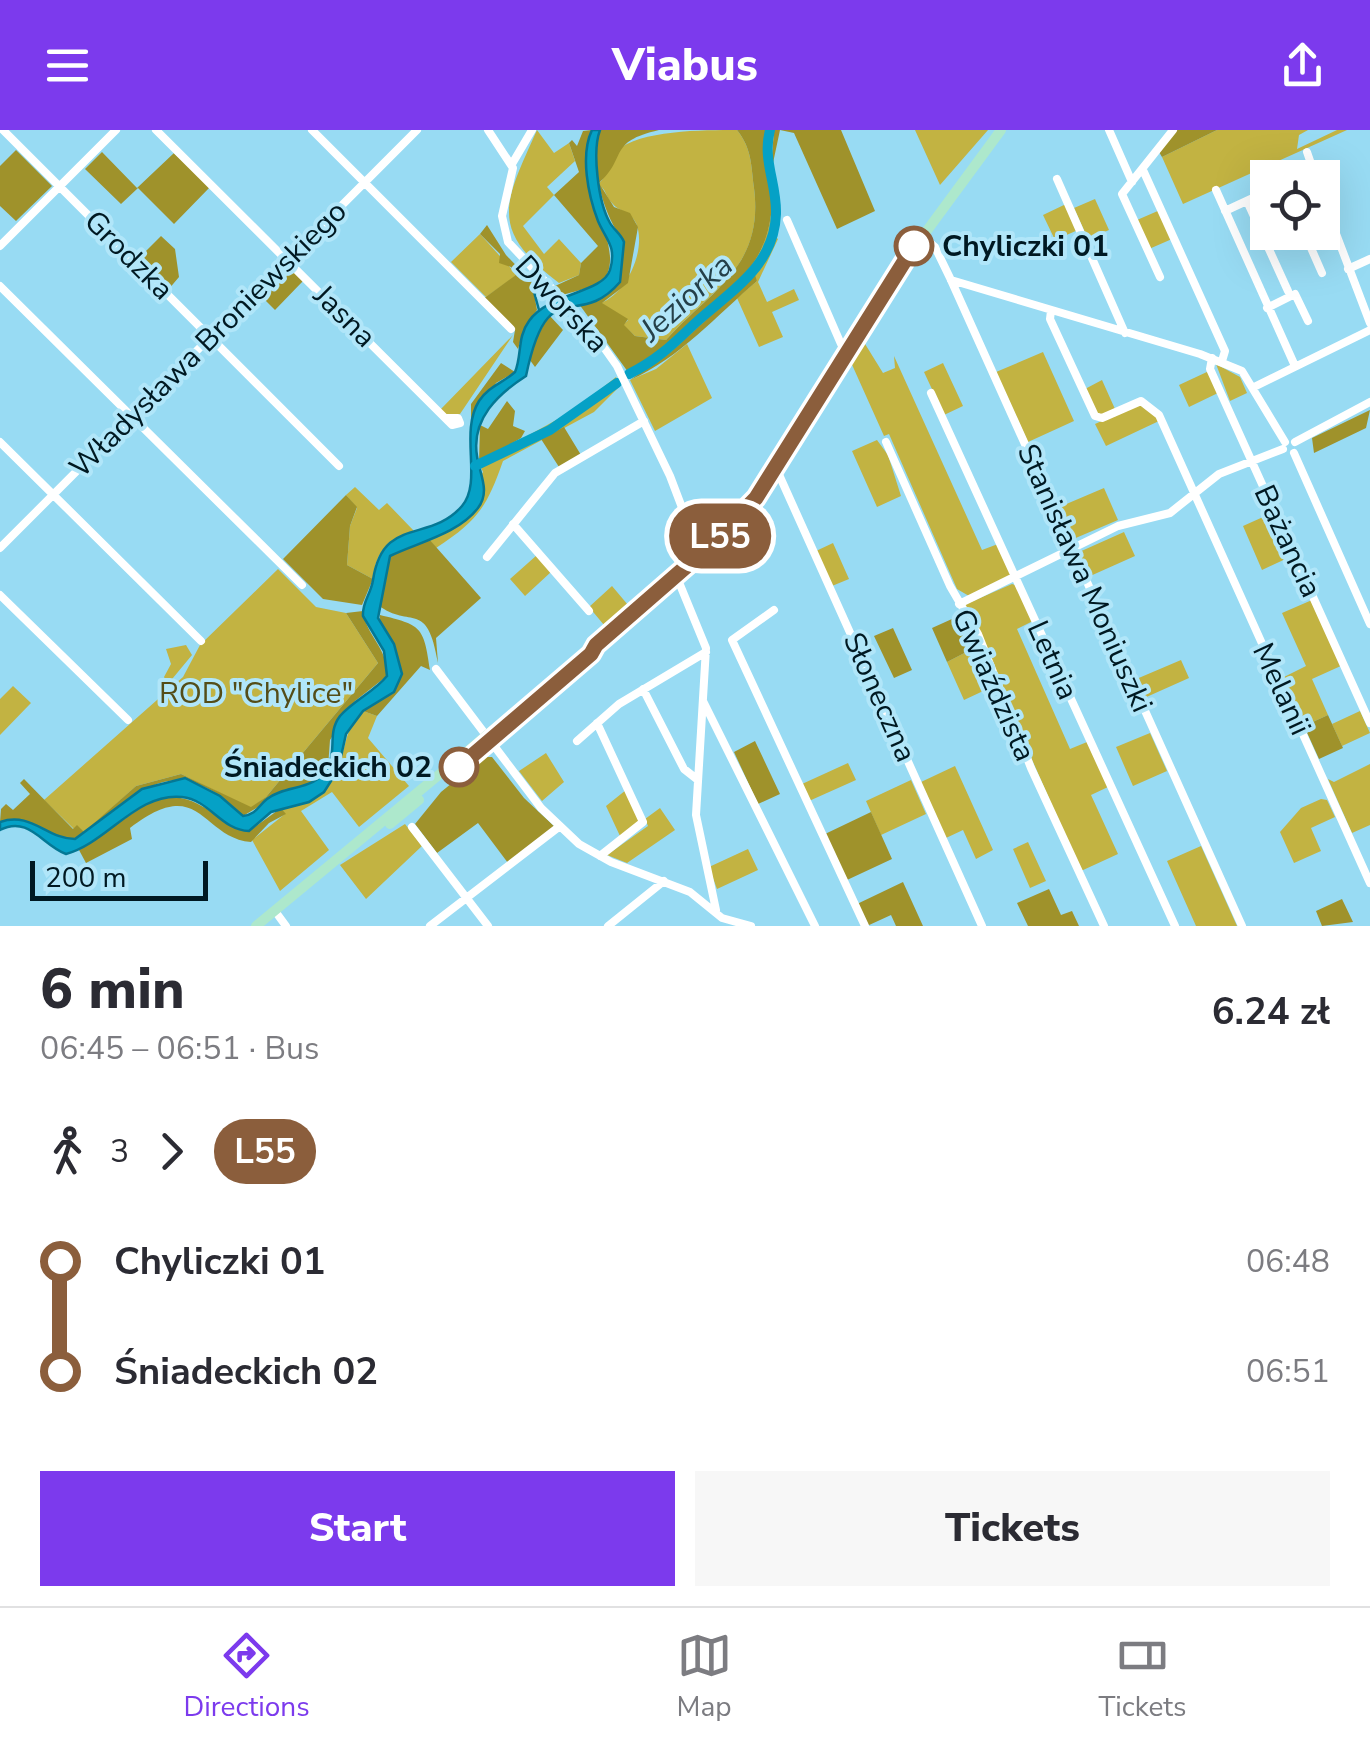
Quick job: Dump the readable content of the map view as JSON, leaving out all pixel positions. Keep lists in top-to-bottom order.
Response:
{
  "streets": {
    "street": [
      "Grodzka",
      "Dworska",
      "Jasna",
      "Władysława Broniewskiego",
      "Bażancia",
      "Stanisława Moniuszki",
      "Letnia",
      "Gwiaździsta",
      "Melanii",
      "Słoneczna"
    ]
  },
  "crossings": [
    ["Grodzka", "Władysława Broniewskiego"],
    ["Jasna", "Władysława Broniewskiego"]
  ],
  "water": ["Jeziorka"],
  "parks": ["ROD \"Chylice\""],
  "places": ["Chyliczki 01", "Śniadeckich 02"],
  "lines": ["bus line L55"],
  "scale_bar": "200 m",
  "page": {
    "header": "Viabus",
    "on_map": "L55",
    "scale": "200 m",
    "heading": ["6 min", "06:45 – 06:51 · Bus", "6.24 zł"],
    "legs": ["3", "L55"],
    "list": [
      {
        "name": "Chyliczki 01",
        "value": "06:48"
      },
      {
        "name": "Śniadeckich 02",
        "value": "06:51"
      }
    ],
    "buttons": ["Start", "Tickets"],
    "tabs": ["Directions", "Map", "Tickets"]
  }
}
